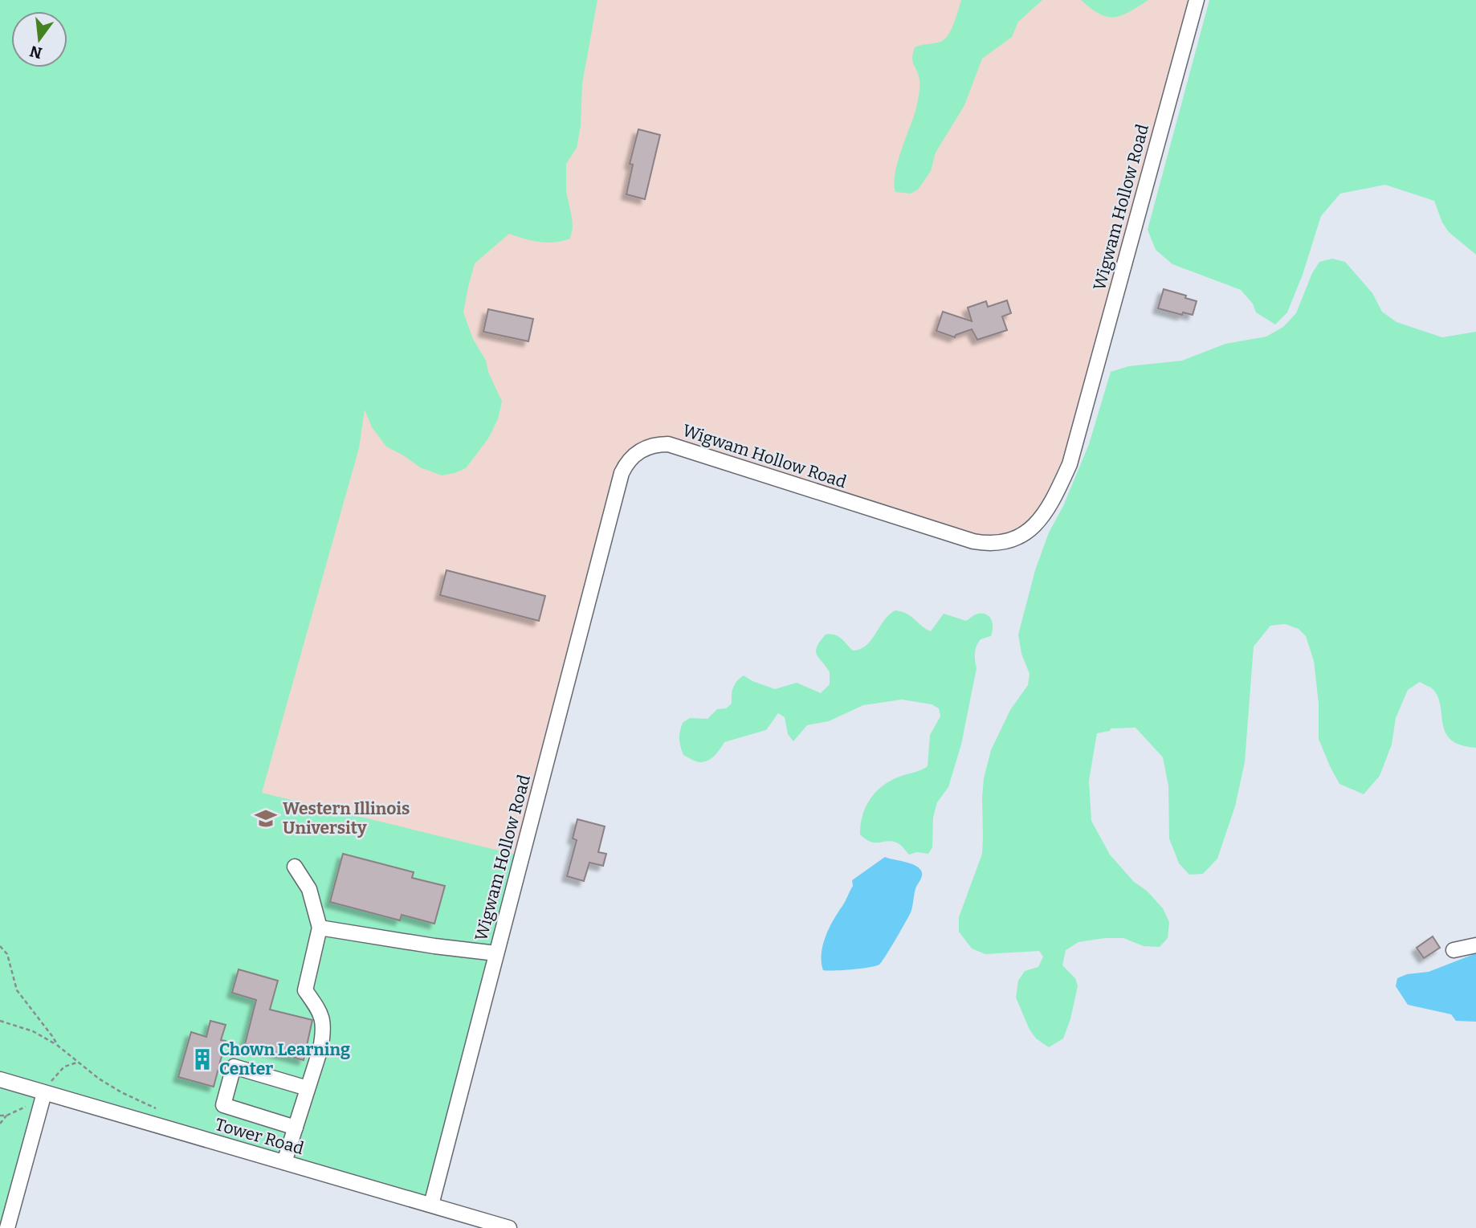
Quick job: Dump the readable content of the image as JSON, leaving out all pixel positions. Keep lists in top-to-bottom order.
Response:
{
  "streets": {
    "street": ["Wigwam Hollow Road", "Tower Road"]
  },
  "crossings": [
    ["Wigwam Hollow Road", "Tower Road"]
  ],
  "places": {
    "school or university": ["Western Illinois University"],
    "building": ["Chown Learning Center"]
  },
  "north": "bottom"
}
